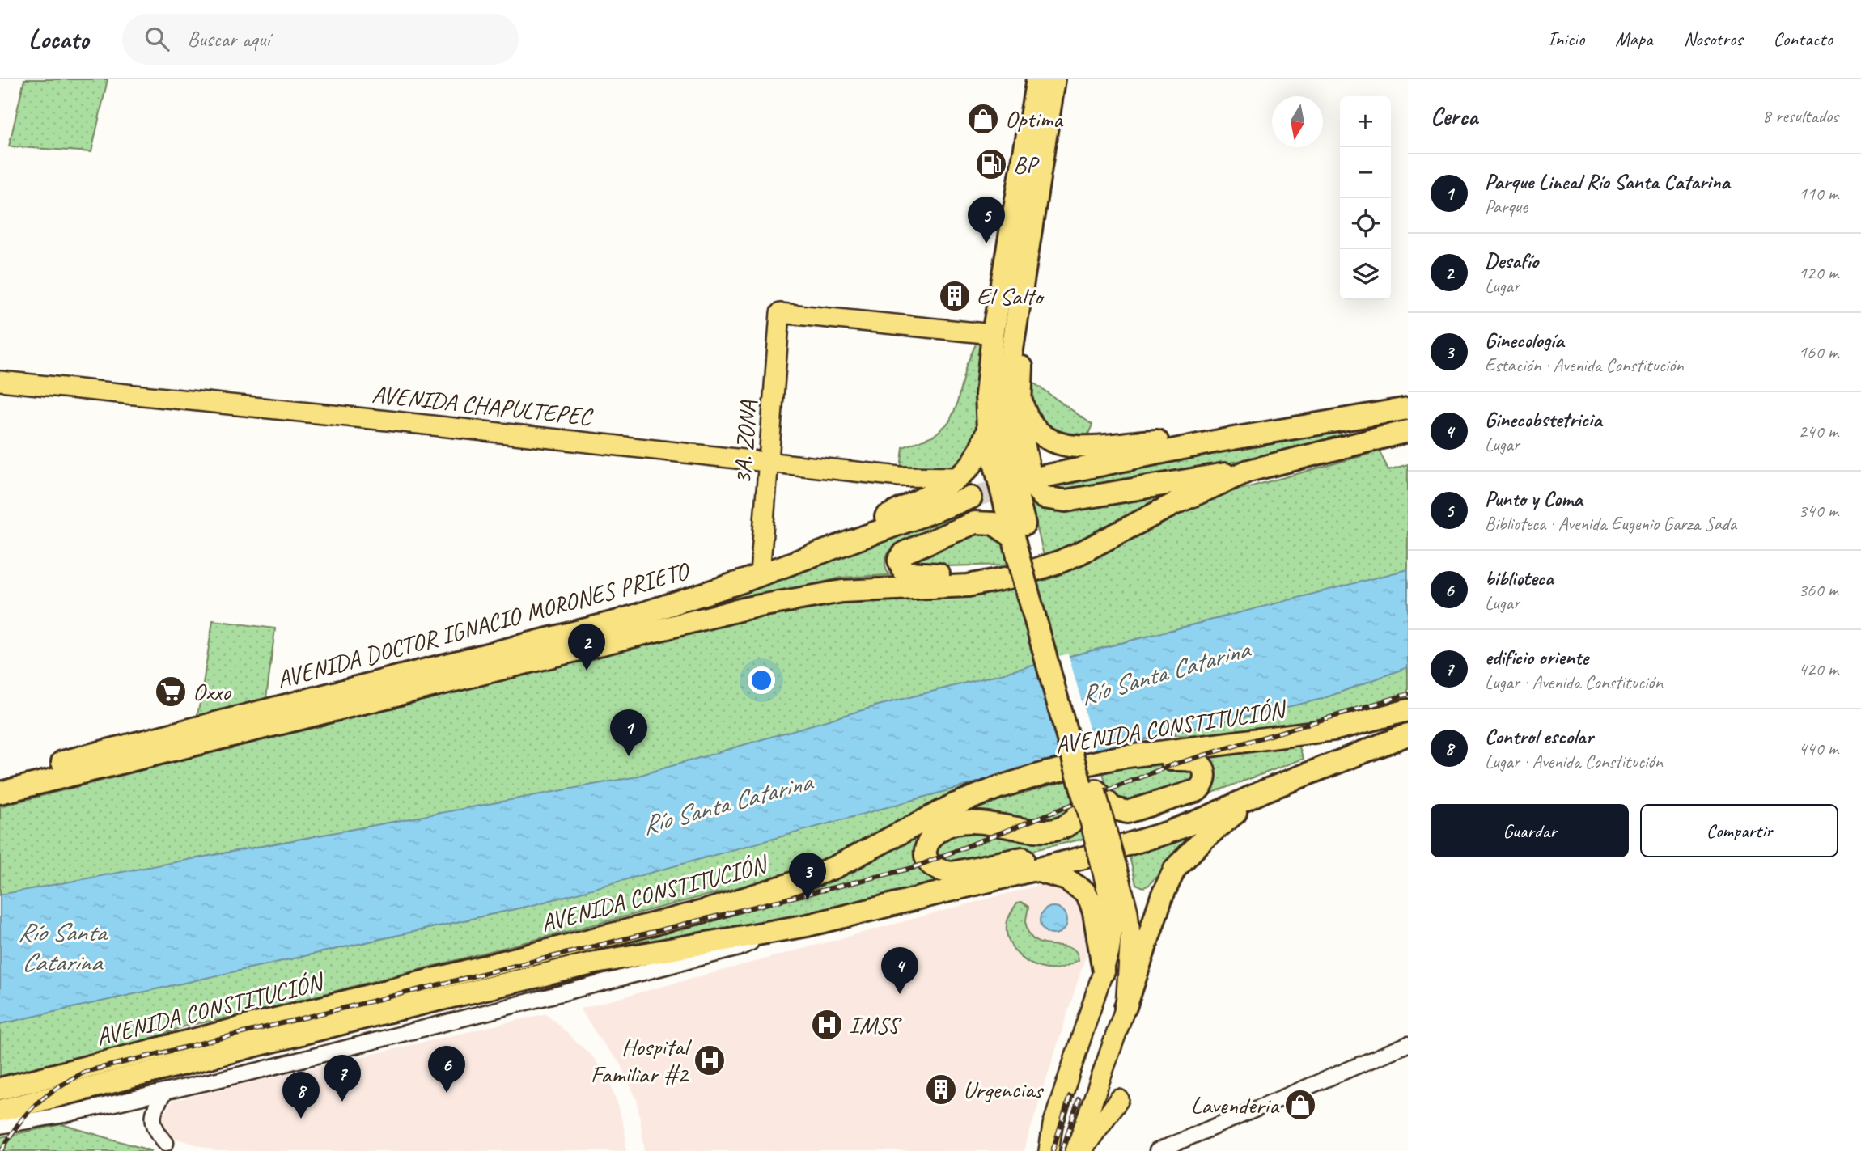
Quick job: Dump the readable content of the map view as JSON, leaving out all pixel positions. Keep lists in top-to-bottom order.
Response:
{
  "streets": {
    "highway": ["AVENIDA DOCTOR IGNACIO MORONES PRIETO", "AVENIDA CONSTITUCIÓN"],
    "main road": ["AVENIDA CHAPULTEPEC", "3A. ZONA"]
  },
  "crossings": [
    ["AVENIDA CHAPULTEPEC", "3A. ZONA"],
    ["3A. ZONA", "AVENIDA DOCTOR IGNACIO MORONES PRIETO"]
  ],
  "water": ["Río Santa Catarina"],
  "places": {
    "shop": ["Optima", "Lavenderia"],
    "fuel station": ["BP"],
    "building": ["El Salto", "Urgencias"],
    "supermarket": ["Oxxo"],
    "hospital": ["IMSS", "Hospital Familiar #2"]
  },
  "north": "bottom",
  "page": {
    "header": "Locato",
    "search": "Buscar aquí",
    "nav": [
      "Inicio",
      "Mapa",
      "Nosotros",
      "Contacto"
    ],
    "heading": ["Cerca", "8 resultados"],
    "map_buttons": ["+", "−"],
    "list": [
      {
        "mark": "1",
        "name": "Parque Lineal Río Santa Catarina",
        "note": "Parque",
        "value": "110 m"
      },
      {
        "mark": "2",
        "name": "Desafío",
        "note": "Lugar",
        "value": "120 m"
      },
      {
        "mark": "3",
        "name": "Ginecología",
        "note": "Estación · Avenida Constitución",
        "value": "160 m"
      },
      {
        "mark": "4",
        "name": "Ginecobstetricia",
        "note": "Lugar",
        "value": "240 m"
      },
      {
        "mark": "5",
        "name": "Punto y Coma",
        "note": "Biblioteca · Avenida Eugenio Garza Sada",
        "value": "340 m"
      },
      {
        "mark": "6",
        "name": "biblioteca",
        "note": "Lugar",
        "value": "360 m"
      },
      {
        "mark": "7",
        "name": "edificio oriente",
        "note": "Lugar · Avenida Constitución",
        "value": "420 m"
      },
      {
        "mark": "8",
        "name": "Control escolar",
        "note": "Lugar · Avenida Constitución",
        "value": "440 m"
      }
    ],
    "pins": [
      "5",
      "2",
      "1",
      "3",
      "4",
      "6",
      "7",
      "8"
    ],
    "buttons": ["Guardar", "Compartir"]
  }
}
